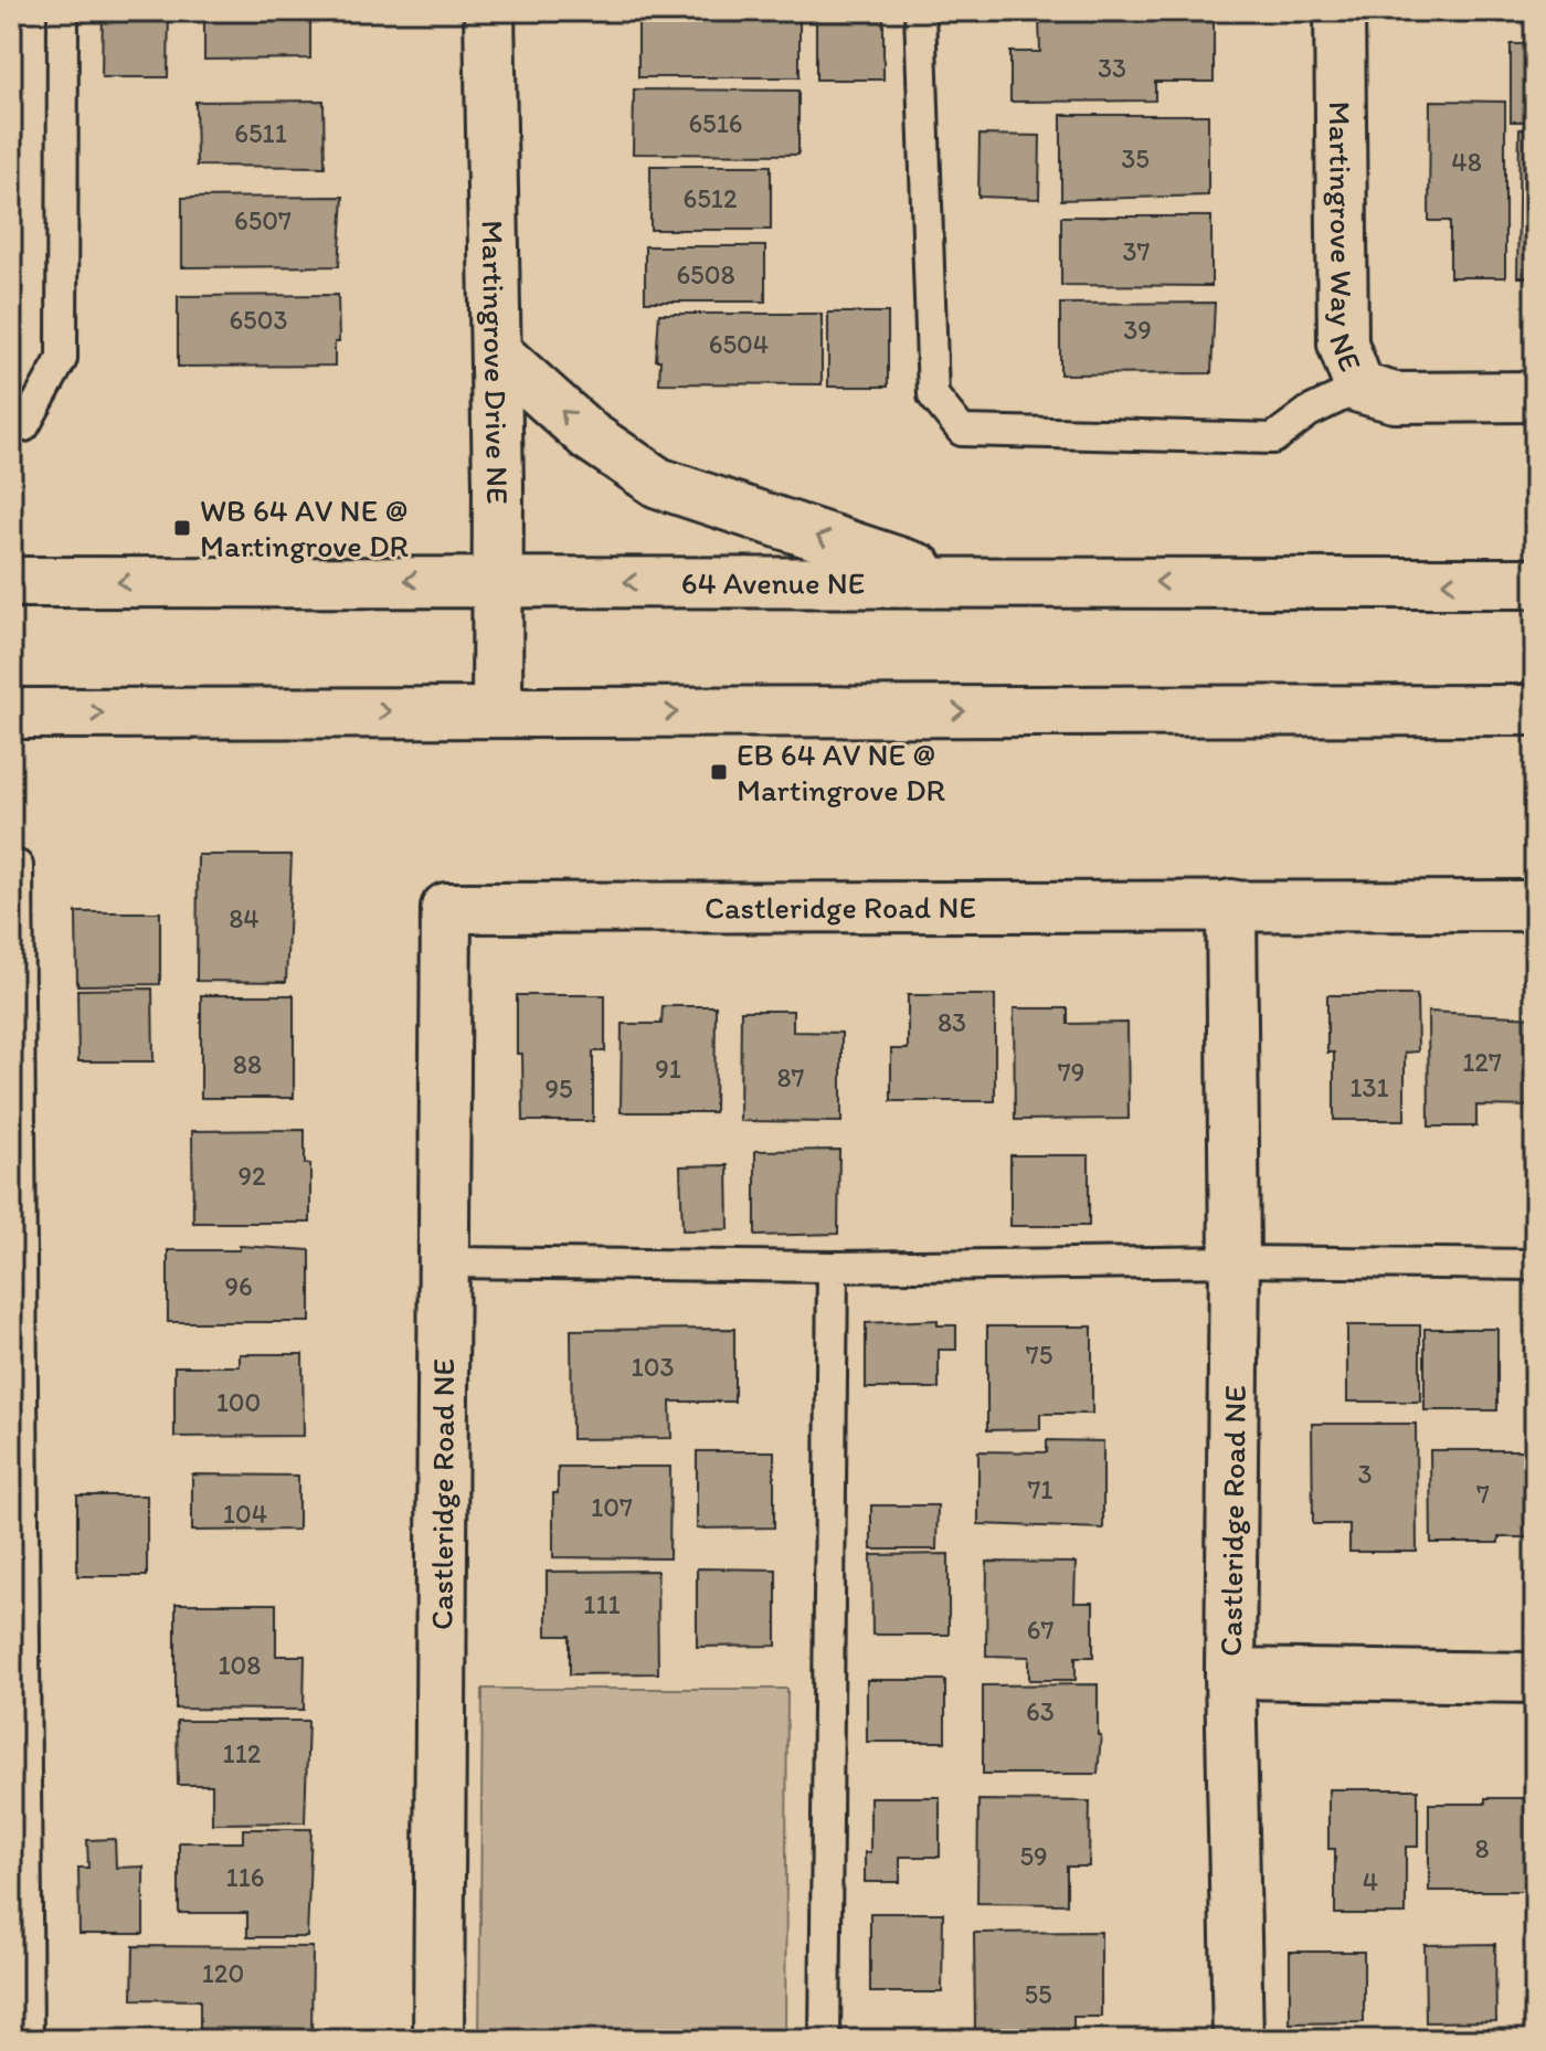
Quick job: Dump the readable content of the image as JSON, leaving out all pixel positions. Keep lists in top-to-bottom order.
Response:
{
  "streets": {
    "street": [
      "Martingrove Way NE",
      "Martingrove Drive NE",
      "64 Avenue NE",
      "Castleridge Road NE"
    ]
  },
  "crossings": [
    ["Martingrove Drive NE", "64 Avenue NE"]
  ],
  "places": {
    "transit": ["WB 64 AV NE @ Martingrove DR", "EB 64 AV NE @ Martingrove DR"]
  },
  "house_numbers": [
    "33",
    "6516",
    "6511",
    "35",
    "48",
    "6512",
    "6507",
    "37",
    "6508",
    "6503",
    "39",
    "6504",
    "84",
    "83",
    "127",
    "88",
    "91",
    "79",
    "87",
    "131",
    "95",
    "92",
    "96",
    "75",
    "103",
    "100",
    "3",
    "71",
    "7",
    "107",
    "104",
    "111",
    "67",
    "108",
    "63",
    "112",
    "8",
    "59",
    "116",
    "4",
    "120",
    "55"
  ]
}
